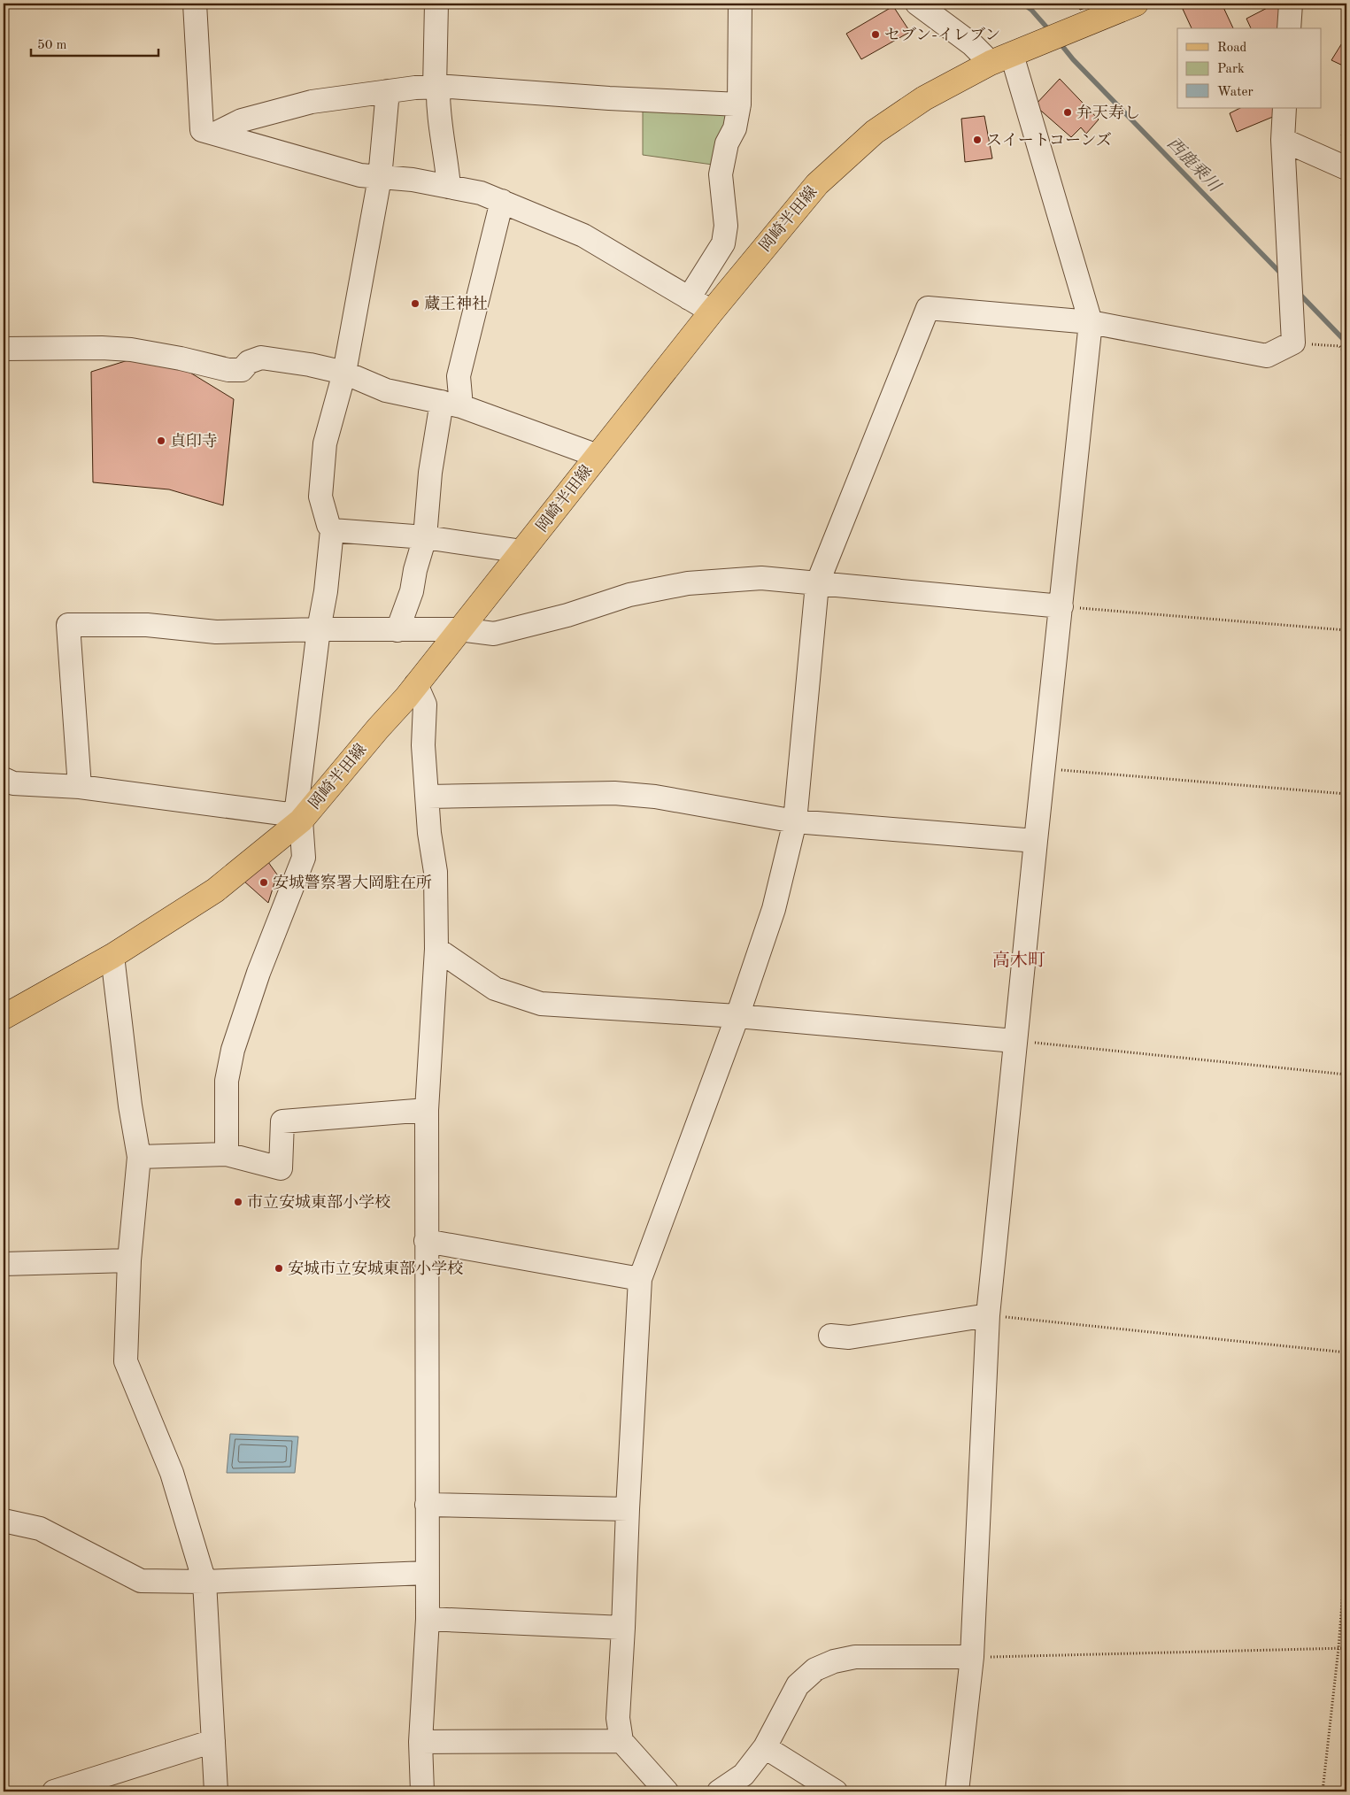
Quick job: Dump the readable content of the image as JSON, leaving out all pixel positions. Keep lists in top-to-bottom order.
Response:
{
  "streets": {
    "main road": ["岡崎半田線"]
  },
  "districts": ["高木町"],
  "water": ["西鹿乗川"],
  "places": [
    "セブン-イレブン",
    "弁天寿し",
    "スイートコーンズ",
    "蔵王神社",
    "貞印寺",
    "安城警察署大岡駐在所",
    "市立安城東部小学校",
    "安城市立安城東部小学校"
  ],
  "legend": ["Road", "Park", "Water"],
  "scale_bar": "50 m"
}
